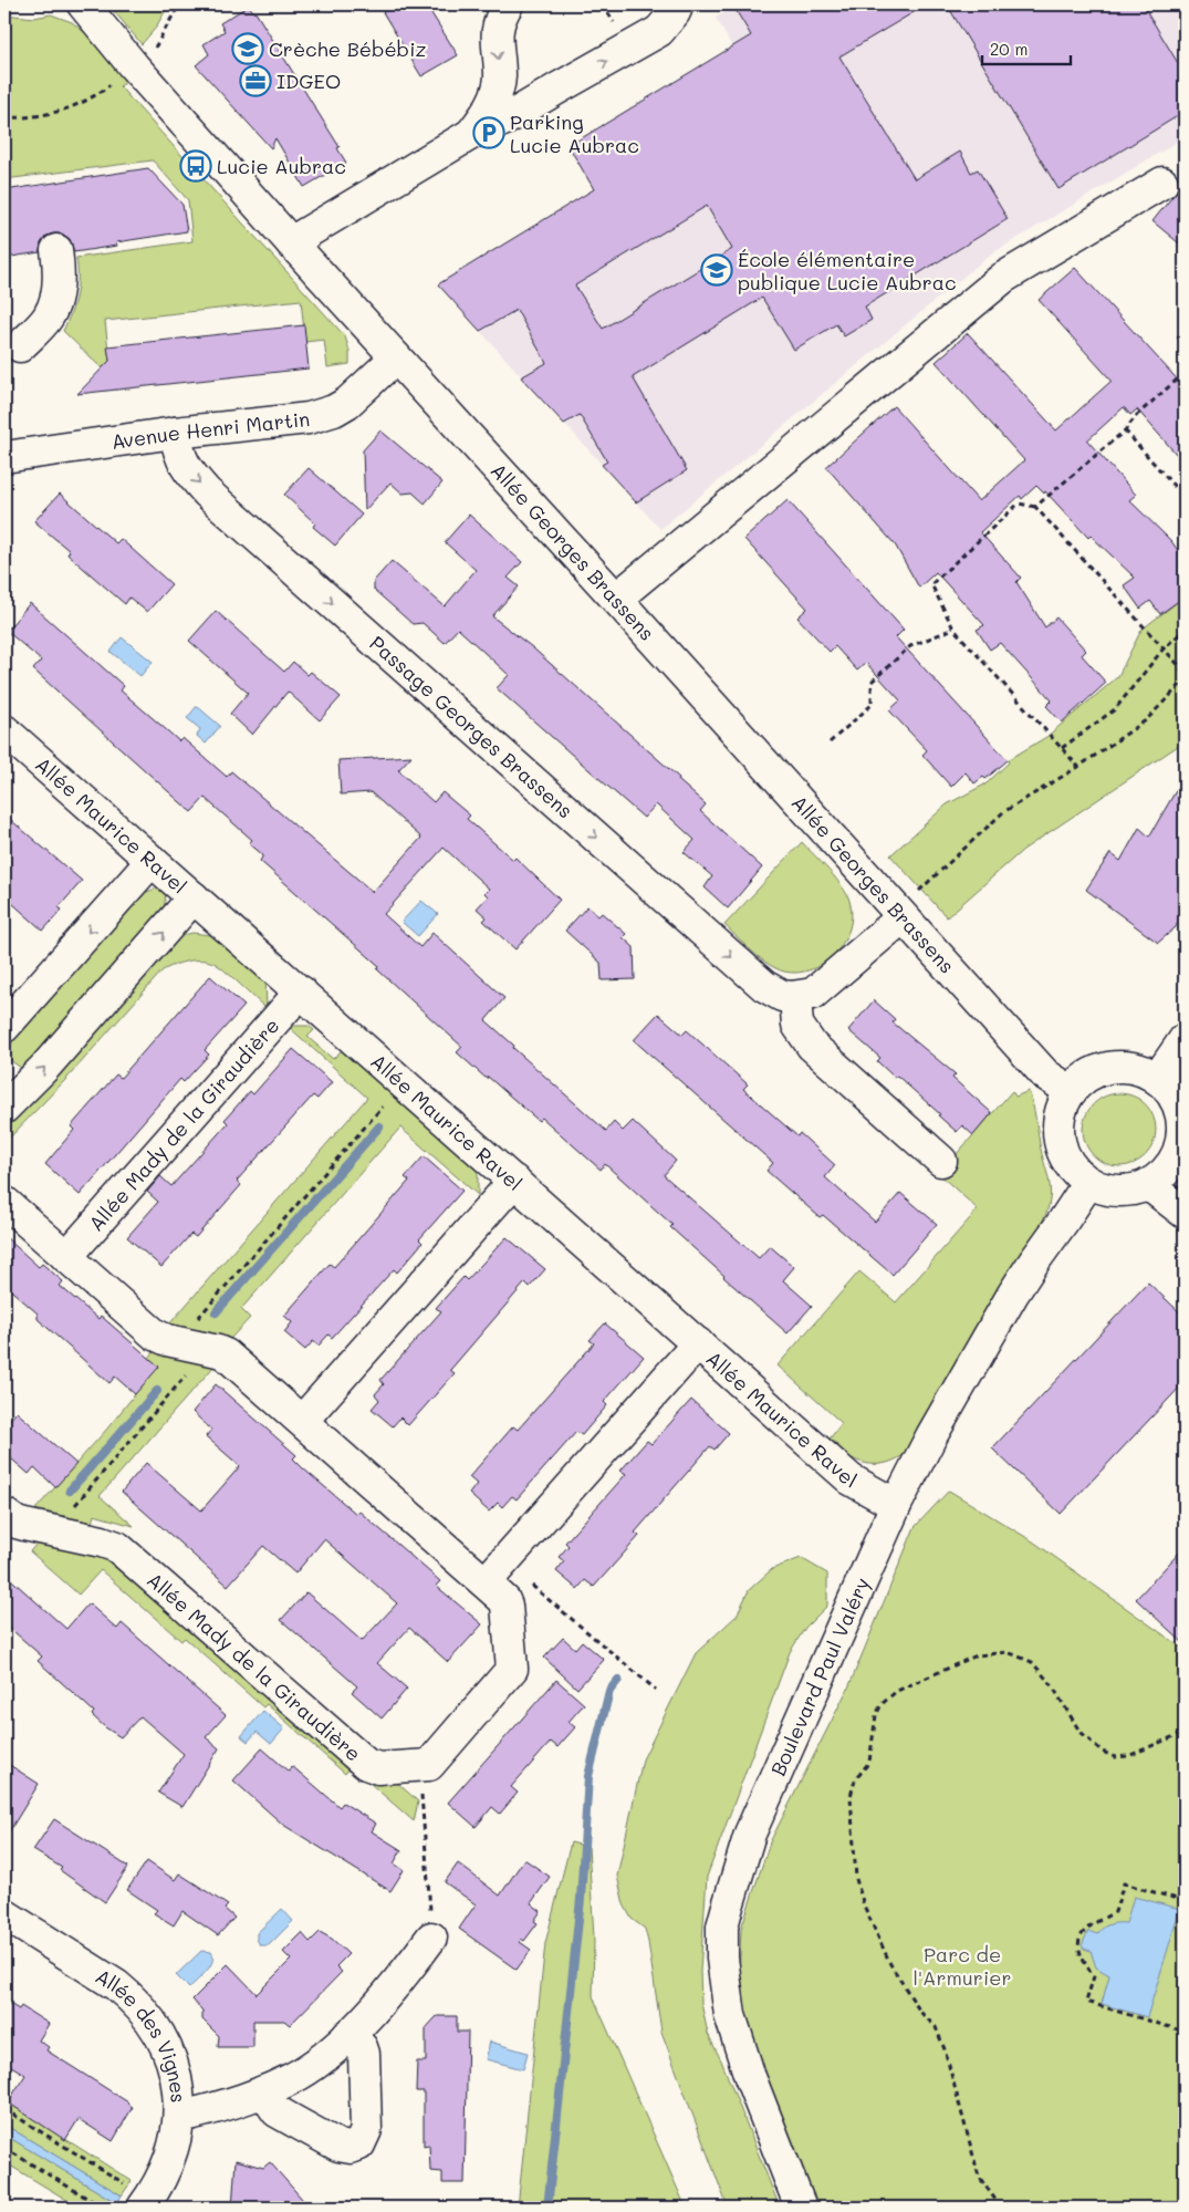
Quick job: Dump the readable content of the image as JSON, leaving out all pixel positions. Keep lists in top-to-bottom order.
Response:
{
  "streets": {
    "street": [
      "Avenue Henri Martin",
      "Allée Georges Brassens",
      "Passage Georges Brassens",
      "Allée Maurice Ravel",
      "Allée Mady de la Giraudière",
      "Boulevard Paul Valéry",
      "Allée des Vignes"
    ]
  },
  "crossings": [
    ["Avenue Henri Martin", "Allée Georges Brassens"],
    ["Avenue Henri Martin", "Passage Georges Brassens"],
    ["Allée Georges Brassens", "Boulevard Paul Valéry"],
    ["Allée Maurice Ravel", "Allée Mady de la Giraudière"],
    ["Allée Maurice Ravel", "Boulevard Paul Valéry"]
  ],
  "one_way": ["Passage Georges Brassens"],
  "parks": ["Parc de l'Armurier"],
  "places": {
    "school or university": ["Crèche Bébébiz", "École élémentaire publique Lucie Aubrac"],
    "office": ["IDGEO"],
    "parking": ["Parking Lucie Aubrac"],
    "bus stop": ["Lucie Aubrac"]
  },
  "scale_bar": "20 m"
}
